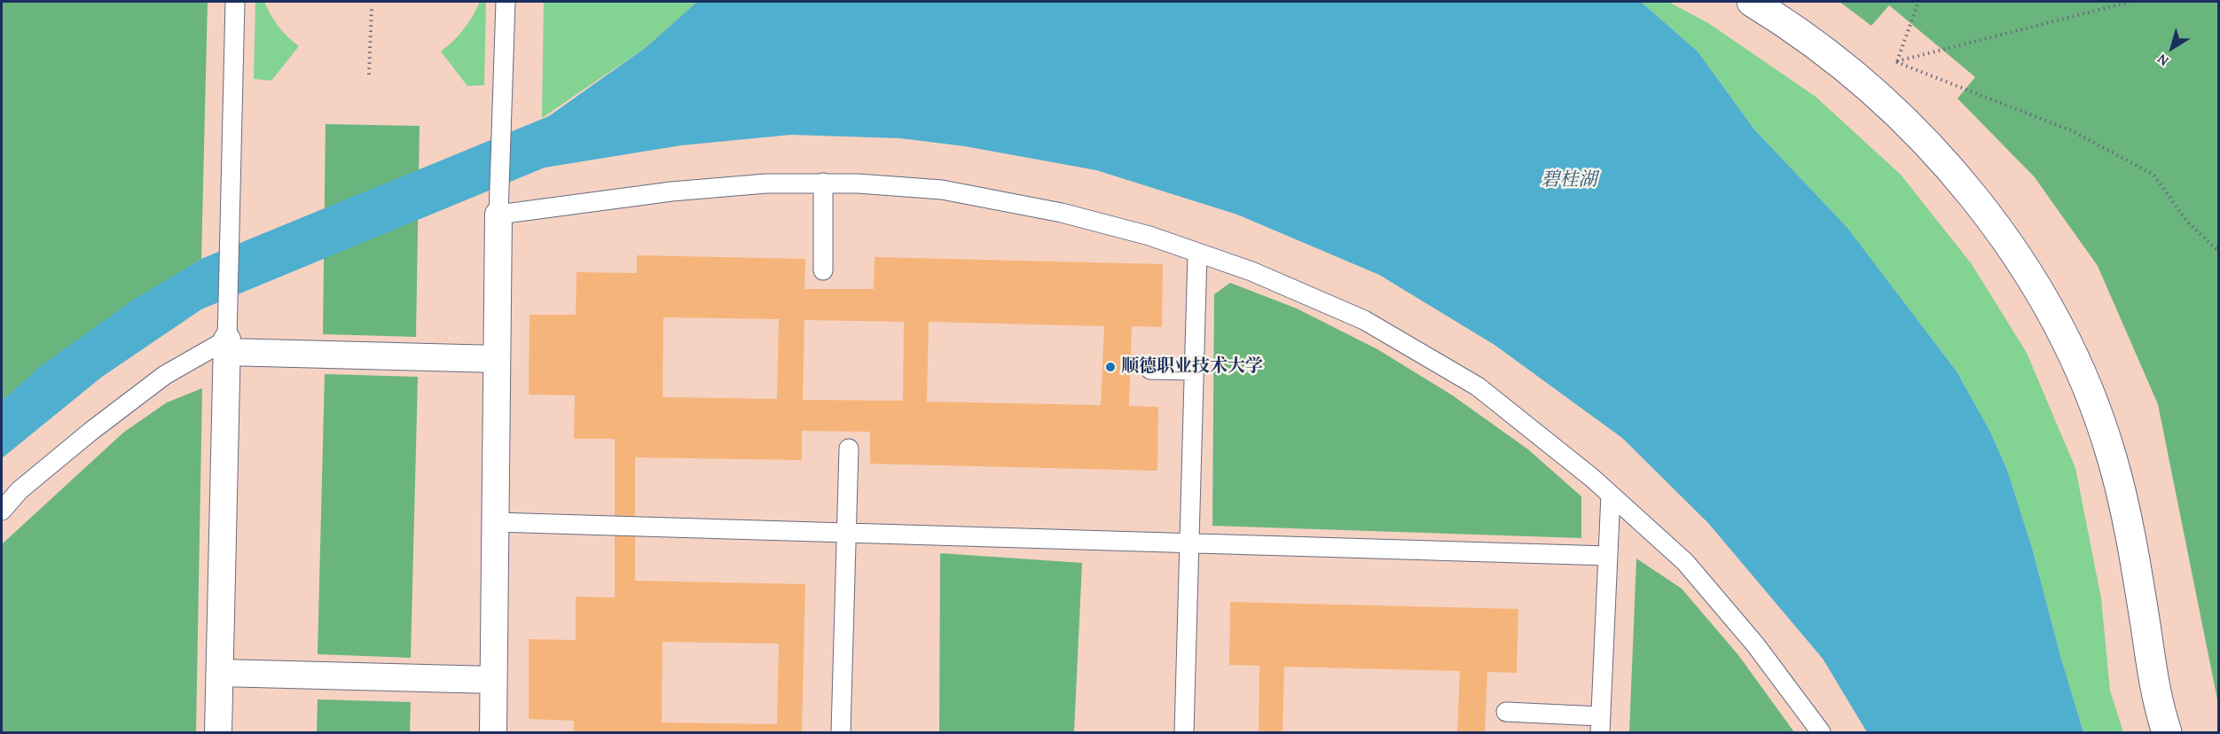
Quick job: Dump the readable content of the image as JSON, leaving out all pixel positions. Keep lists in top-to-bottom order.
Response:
{
  "water": ["碧桂湖"],
  "places": ["顺德职业技术大学"],
  "north": "bottom left"
}
